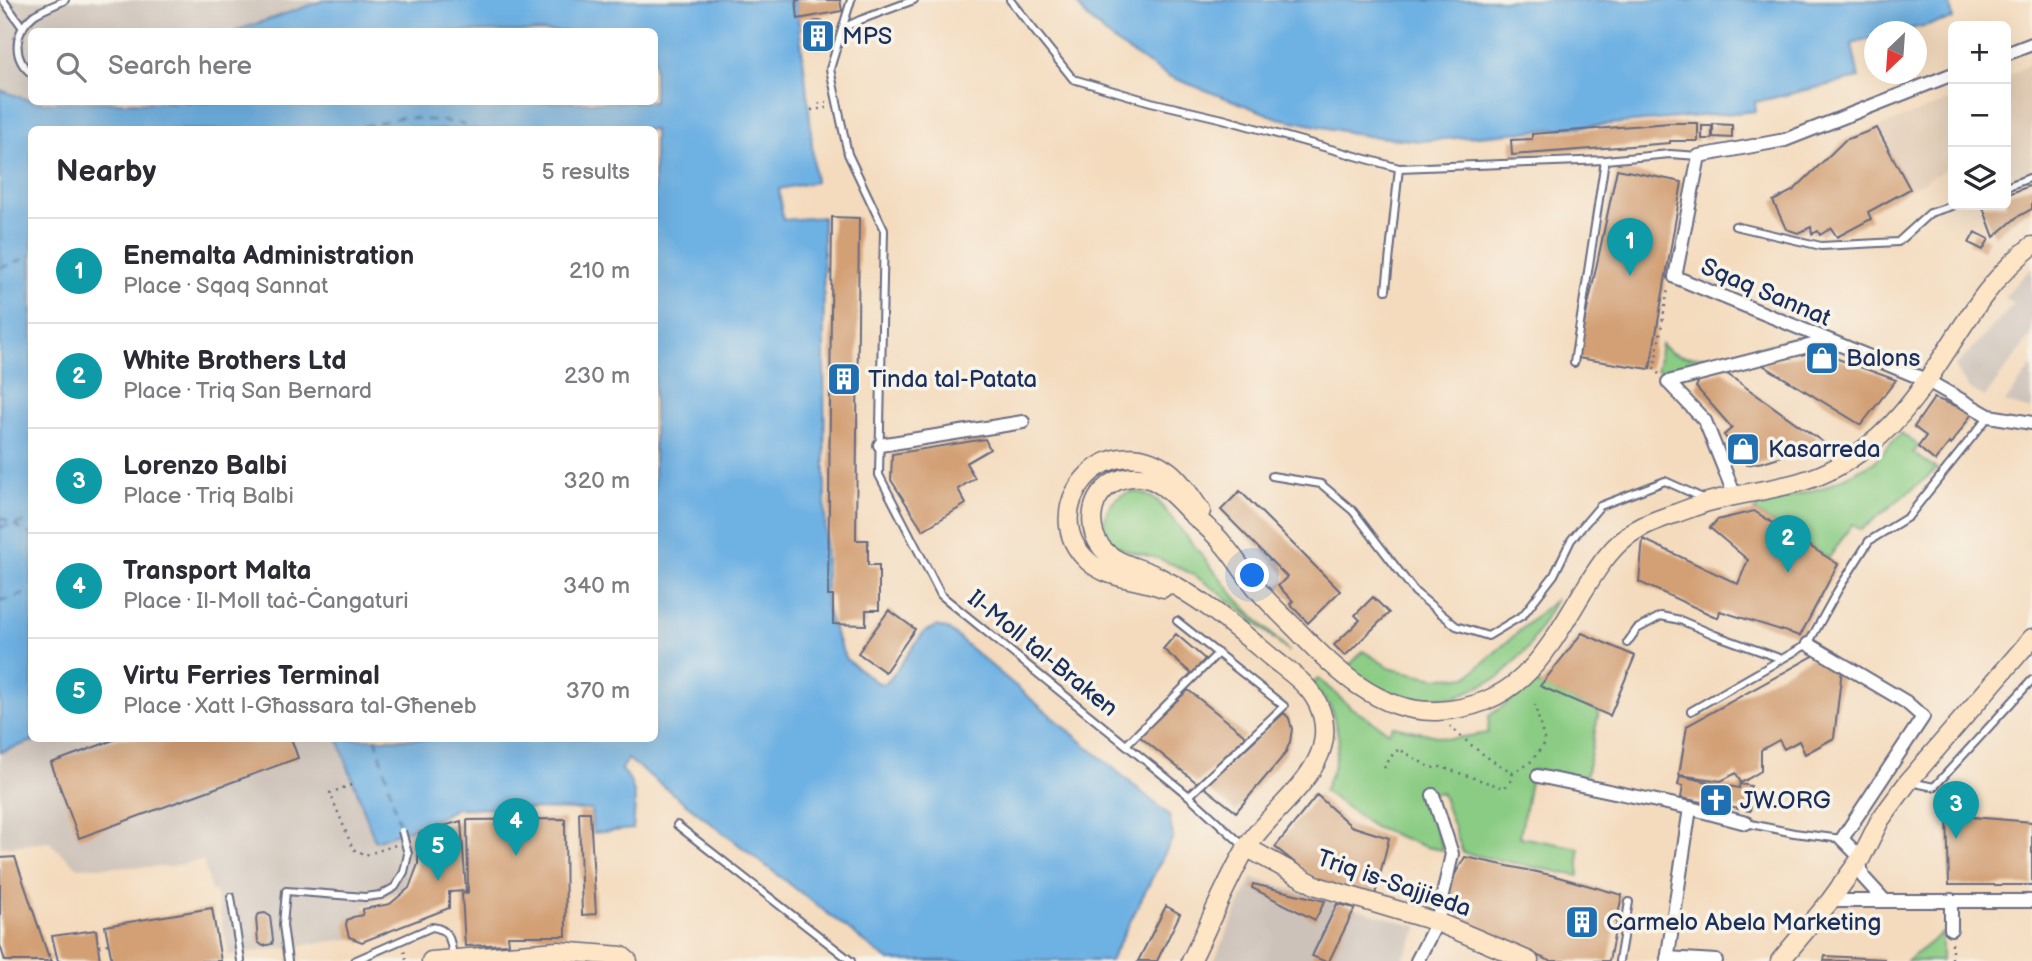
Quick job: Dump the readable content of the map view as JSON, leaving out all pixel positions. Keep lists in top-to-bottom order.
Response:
{
  "streets": {
    "main road": ["Triq is-Sajjieda"],
    "street": ["Sqaq Sannat"],
    "lane": ["Il-Moll tal-Braken"]
  },
  "crossings": [
    ["Il-Moll tal-Braken", "Triq is-Sajjieda"]
  ],
  "places": {
    "building": ["MPS", "Tinda tal-Patata", "Carmelo Abela Marketing"],
    "shop": ["Balons", "Kasarreda"],
    "church": ["JW.ORG"]
  },
  "north": "bottom left",
  "page": {
    "map_buttons": ["+", "−"],
    "search": "Search here",
    "heading": ["Nearby", "5 results"],
    "list": [
      {
        "mark": "1",
        "name": "Enemalta Administration",
        "note": "Place · Sqaq Sannat",
        "value": "210 m"
      },
      {
        "mark": "2",
        "name": "White Brothers Ltd",
        "note": "Place · Triq San Bernard",
        "value": "230 m"
      },
      {
        "mark": "3",
        "name": "Lorenzo Balbi",
        "note": "Place · Triq Balbi",
        "value": "320 m"
      },
      {
        "mark": "4",
        "name": "Transport Malta",
        "note": "Place · Il-Moll taċ-Ċangaturi",
        "value": "340 m"
      },
      {
        "mark": "5",
        "name": "Virtu Ferries Terminal",
        "note": "Place · Xatt l-Għassara tal-Għeneb",
        "value": "370 m"
      }
    ],
    "pins": [
      "1",
      "2",
      "3",
      "4",
      "5"
    ]
  }
}
